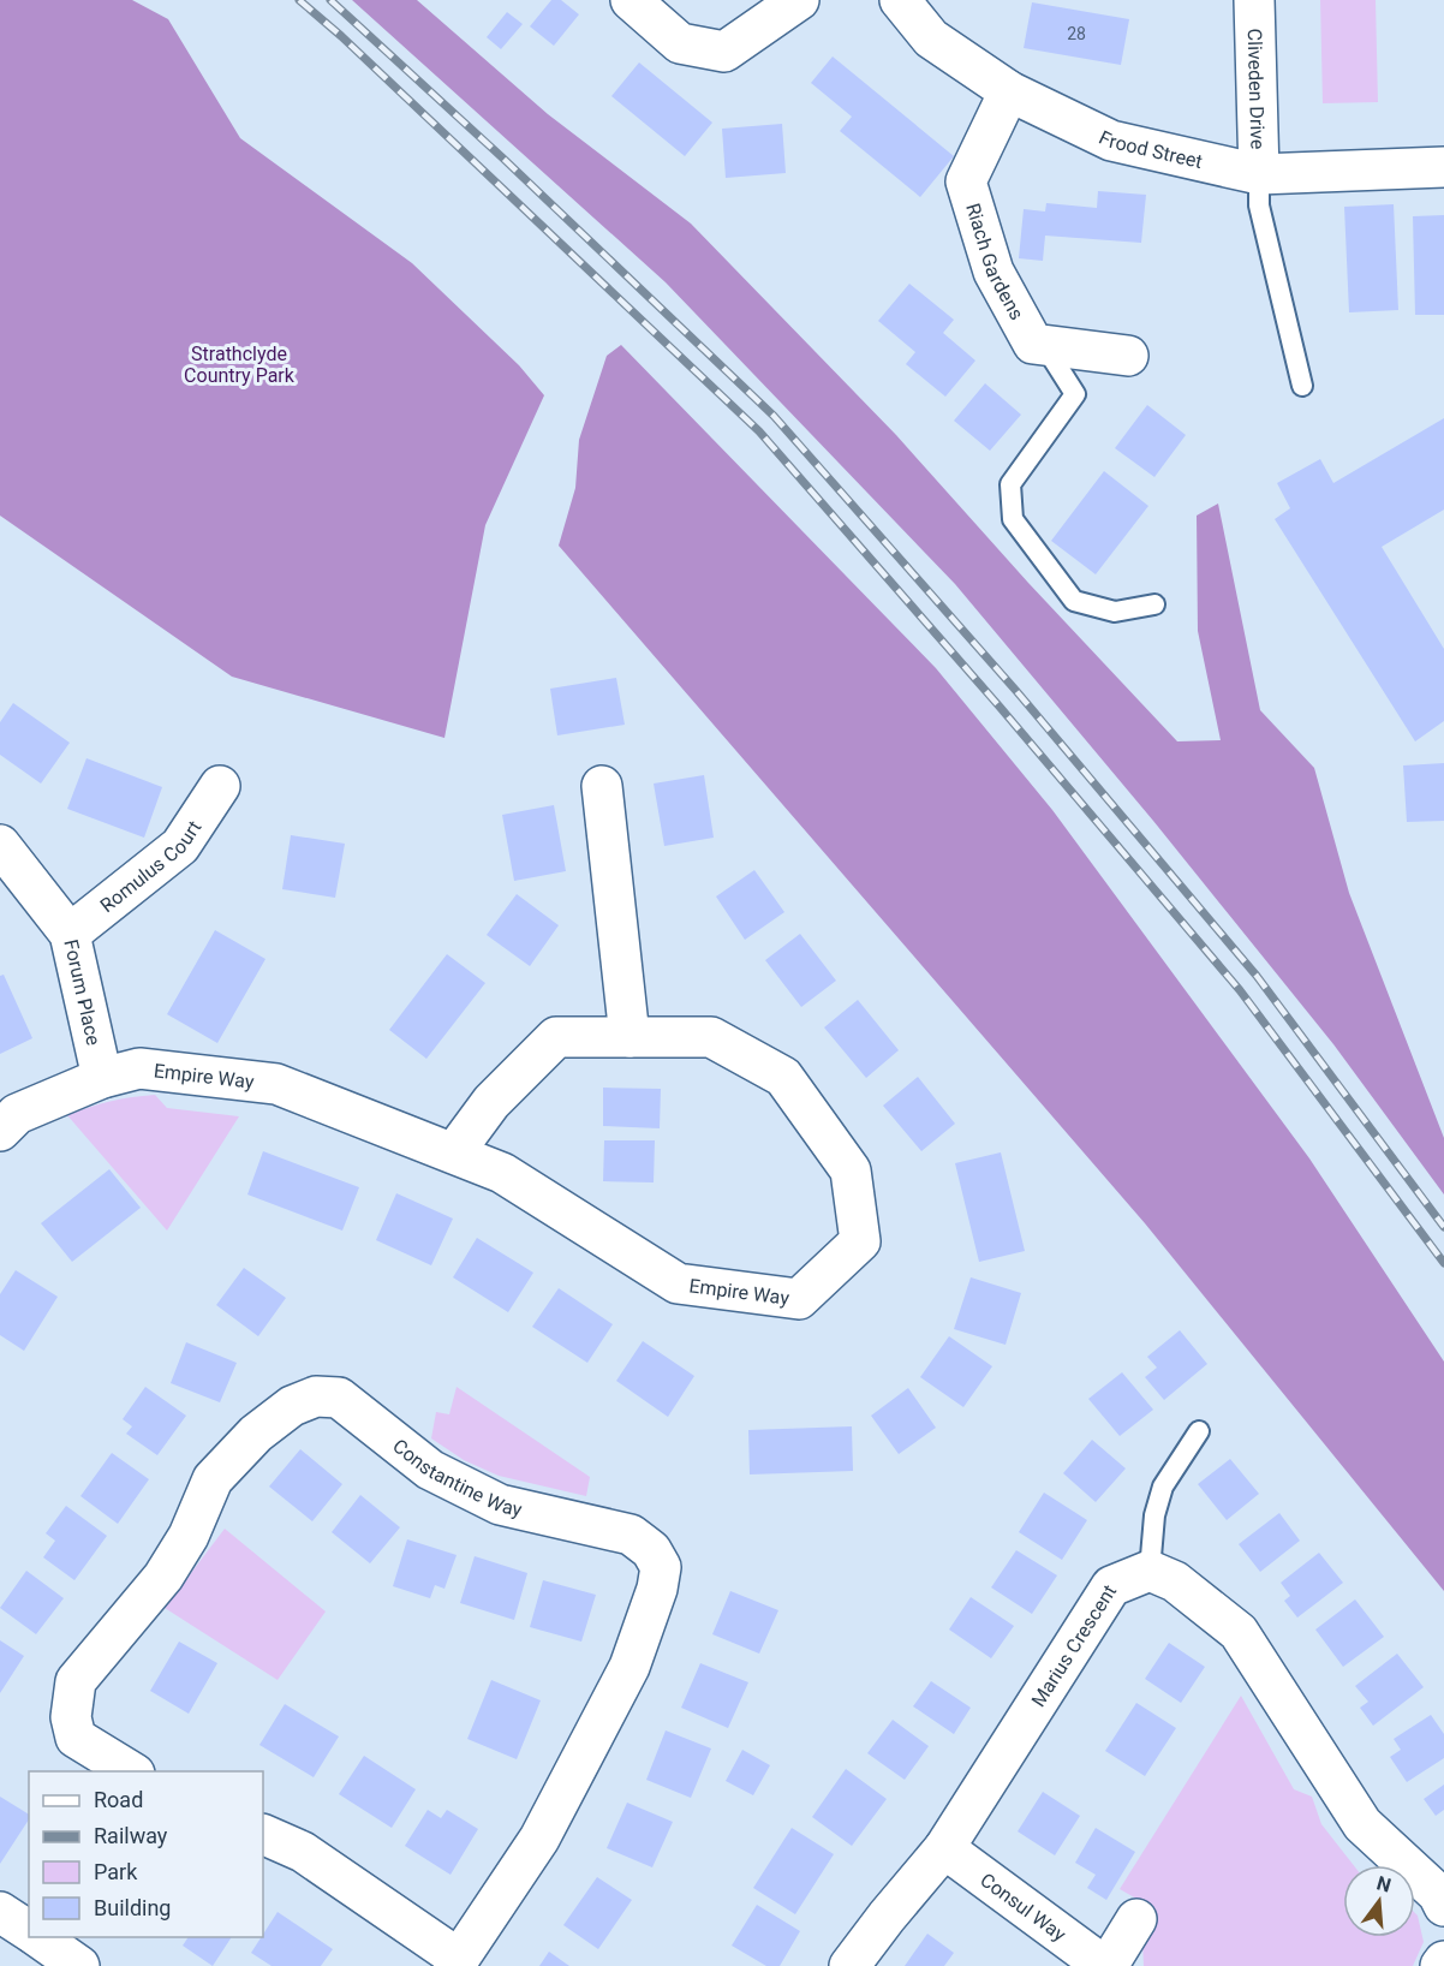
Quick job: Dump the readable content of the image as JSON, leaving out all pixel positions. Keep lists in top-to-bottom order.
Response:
{
  "streets": {
    "street": [
      "Cliveden Drive",
      "Frood Street",
      "Riach Gardens",
      "Romulus Court",
      "Forum Place",
      "Empire Way",
      "Constantine Way",
      "Marius Crescent",
      "Consul Way"
    ]
  },
  "crossings": [
    ["Cliveden Drive", "Frood Street"],
    ["Frood Street", "Riach Gardens"],
    ["Romulus Court", "Forum Place"],
    ["Forum Place", "Empire Way"],
    ["Marius Crescent", "Consul Way"]
  ],
  "parks": ["Strathclyde Country Park"],
  "house_numbers": ["28"],
  "legend": [
    "Road",
    "Railway",
    "Park",
    "Building"
  ],
  "north": "top"
}
